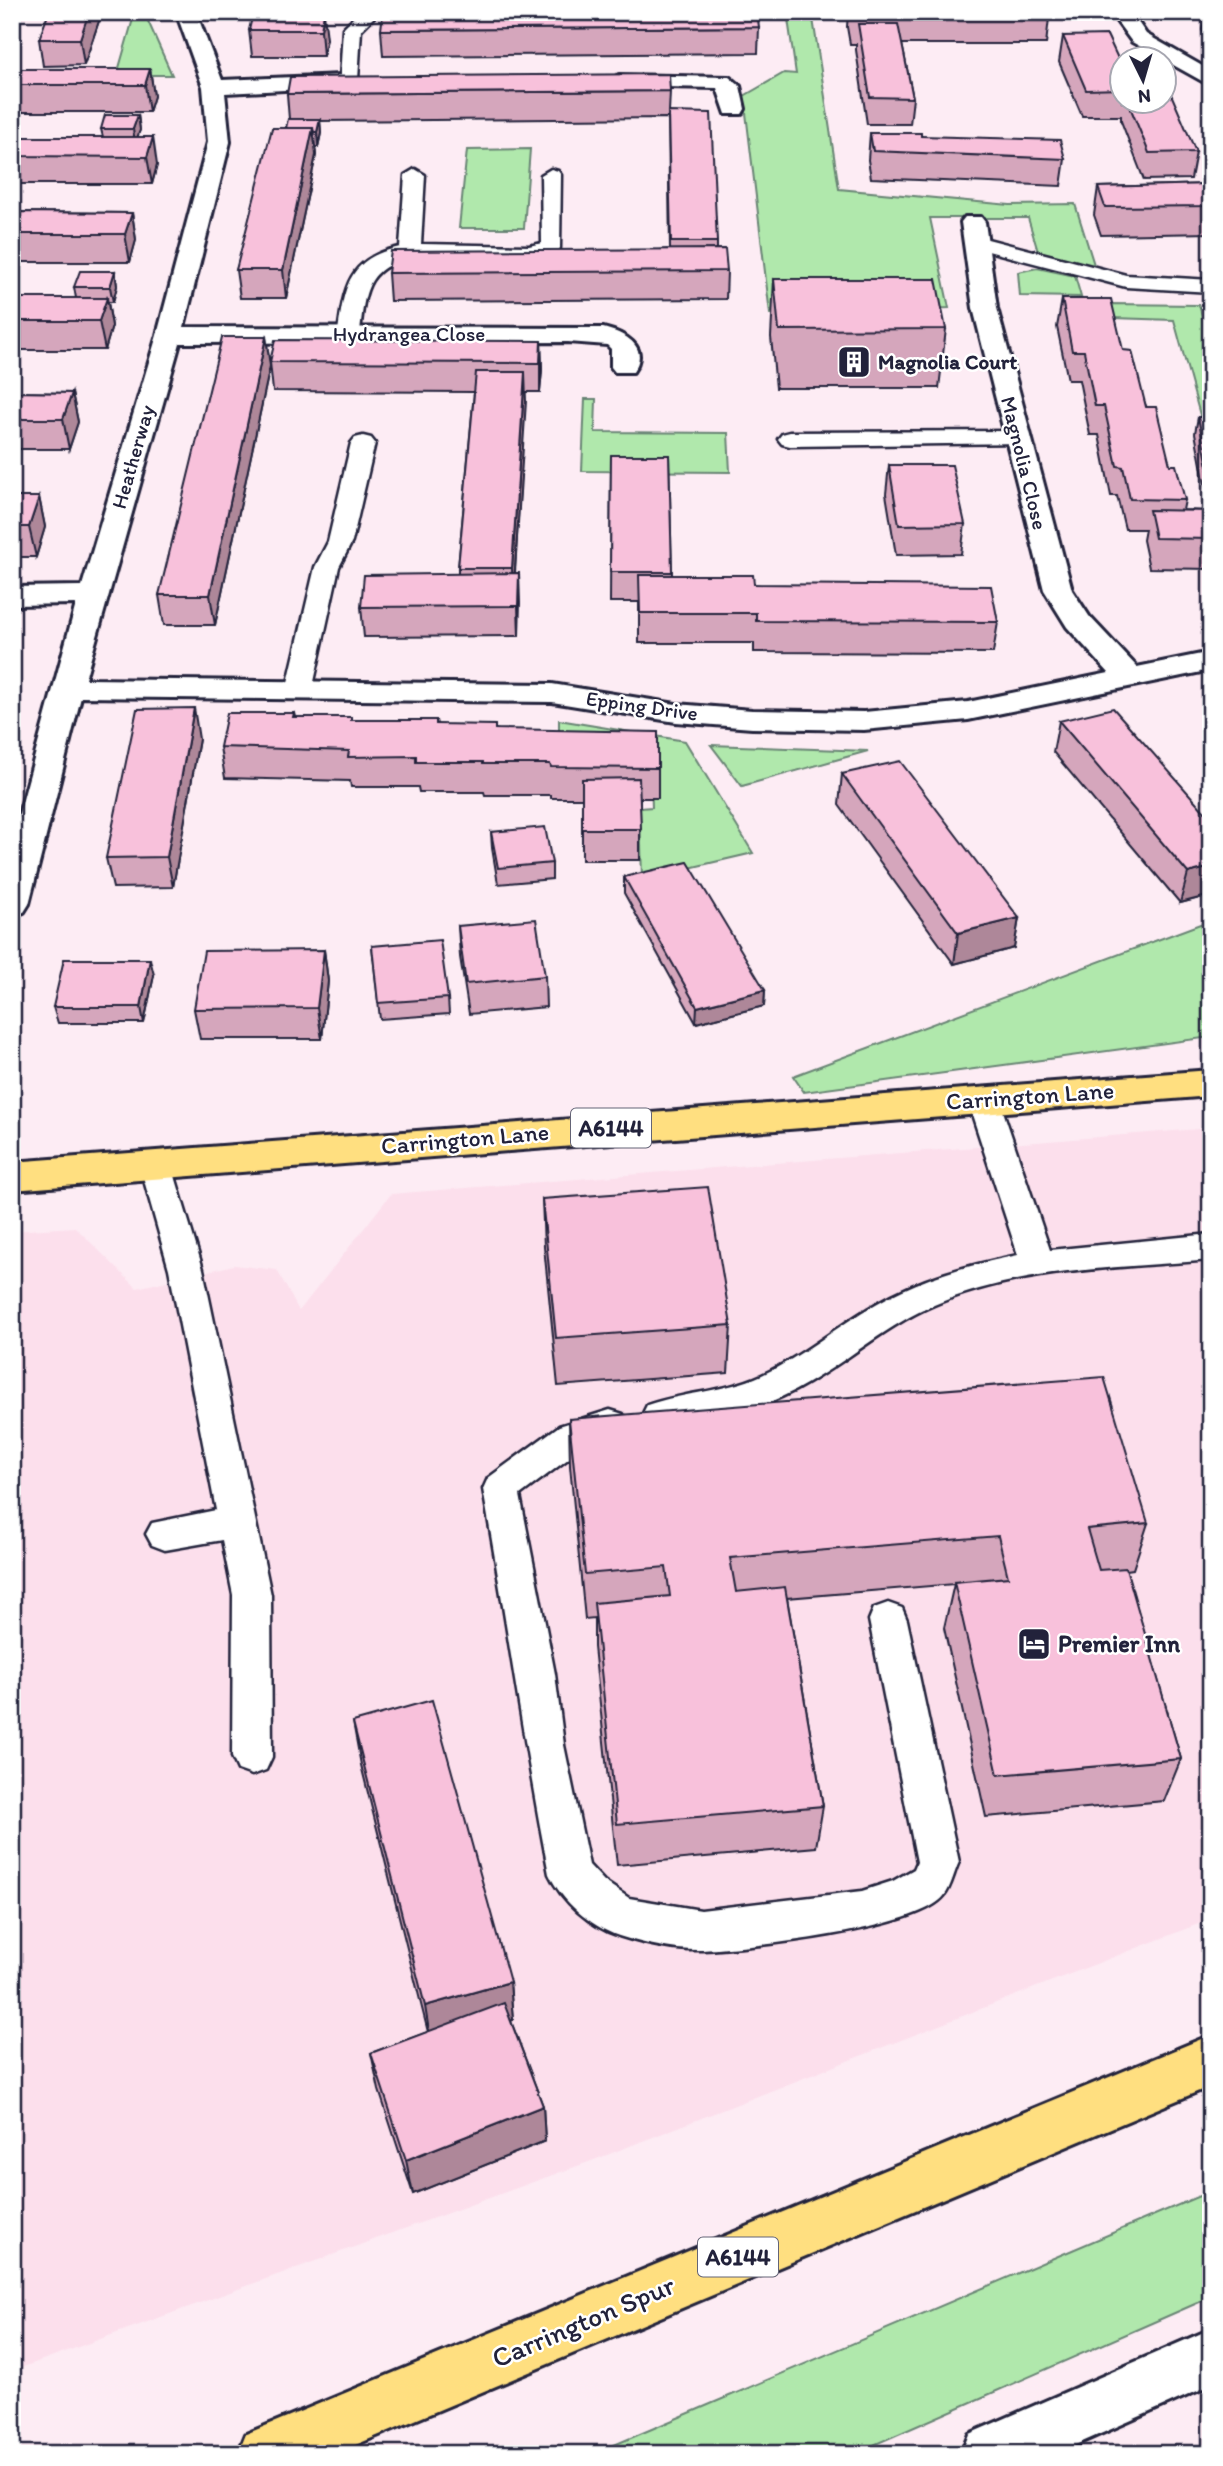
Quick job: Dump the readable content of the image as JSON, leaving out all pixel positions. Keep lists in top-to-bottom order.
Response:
{
  "streets": {
    "main road": ["Carrington Lane", "A6144", "Carrington Spur"],
    "street": [
      "Hydrangea Close",
      "Heatherway",
      "Magnolia Close",
      "Epping Drive"
    ]
  },
  "crossings": [
    ["Hydrangea Close", "Heatherway"],
    ["Heatherway", "Epping Drive"],
    ["Magnolia Close", "Epping Drive"]
  ],
  "places": {
    "building": ["Magnolia Court"],
    "hotel": ["Premier Inn"]
  },
  "north": "bottom"
}
